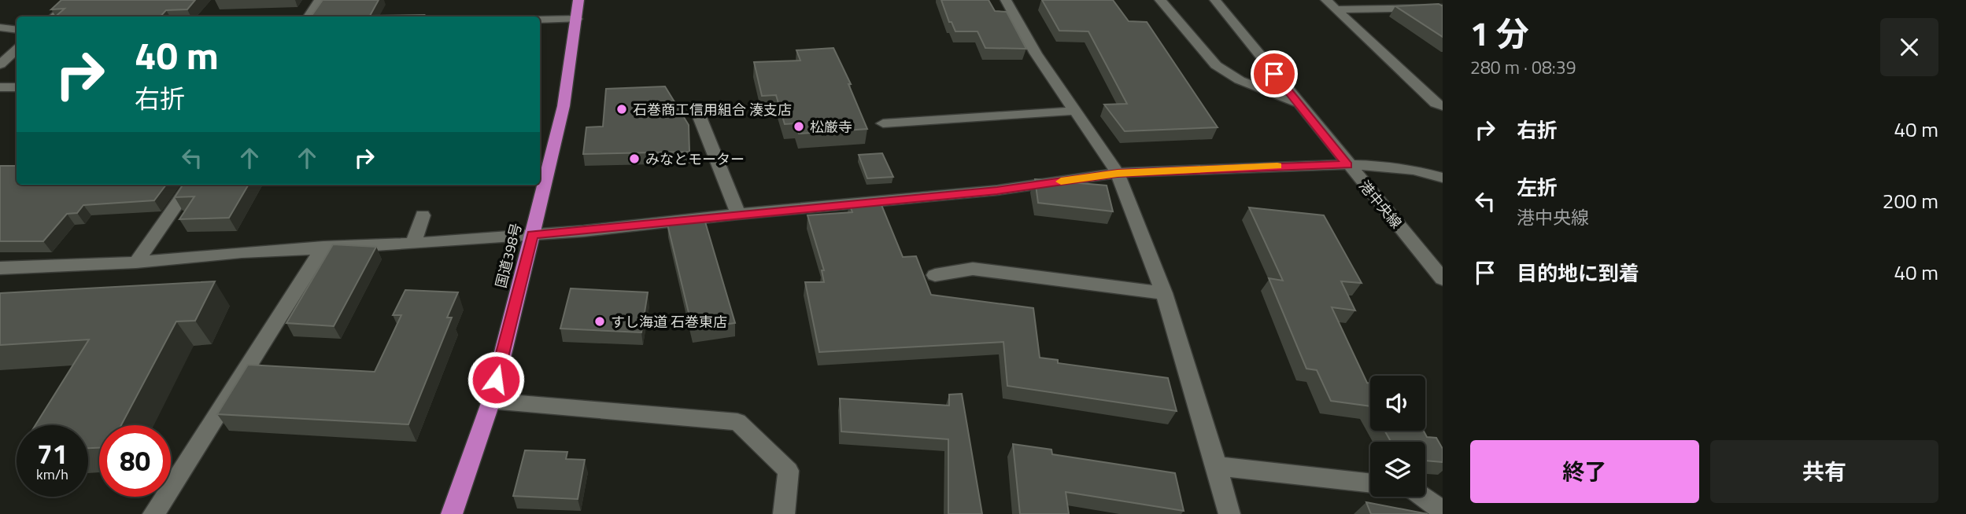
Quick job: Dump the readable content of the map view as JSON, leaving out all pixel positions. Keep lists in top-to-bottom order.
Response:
{
  "streets": {
    "highway": ["国道398号"],
    "street": ["港中央線"]
  },
  "places": [
    "石巻商工信用組合 湊支店",
    "松厳寺",
    "みなとモーター",
    "すし海道 石巻東店"
  ],
  "page": {
    "heading": ["1 分", "280 m · 08:39"],
    "turn": ["40 m", "右折"],
    "list": [
      {
        "name": "右折",
        "value": "40 m"
      },
      {
        "name": "左折",
        "note": "港中央線",
        "value": "200 m"
      },
      {
        "name": "目的地に到着",
        "value": "40 m"
      }
    ],
    "speed": "71 km/h",
    "limit": "80",
    "buttons": ["終了", "共有"]
  }
}
